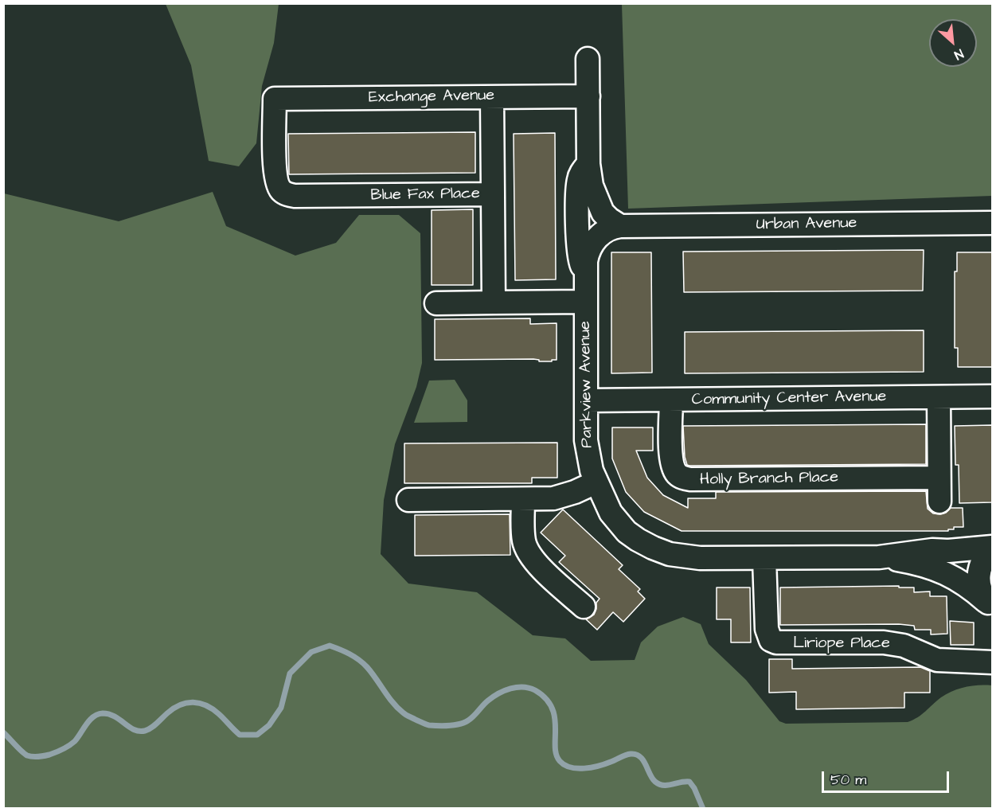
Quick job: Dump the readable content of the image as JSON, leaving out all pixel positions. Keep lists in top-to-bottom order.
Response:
{
  "streets": {
    "street": [
      "Exchange Avenue",
      "Blue Fax Place",
      "Urban Avenue",
      "Parkview Avenue",
      "Community Center Avenue",
      "Holly Branch Place",
      "Liriope Place"
    ]
  },
  "crossings": [
    ["Exchange Avenue", "Blue Fax Place"],
    ["Exchange Avenue", "Parkview Avenue"],
    ["Urban Avenue", "Parkview Avenue"],
    ["Parkview Avenue", "Community Center Avenue"],
    ["Parkview Avenue", "Liriope Place"],
    ["Community Center Avenue", "Holly Branch Place"]
  ],
  "scale_bar": "50 m",
  "north": "bottom right"
}
